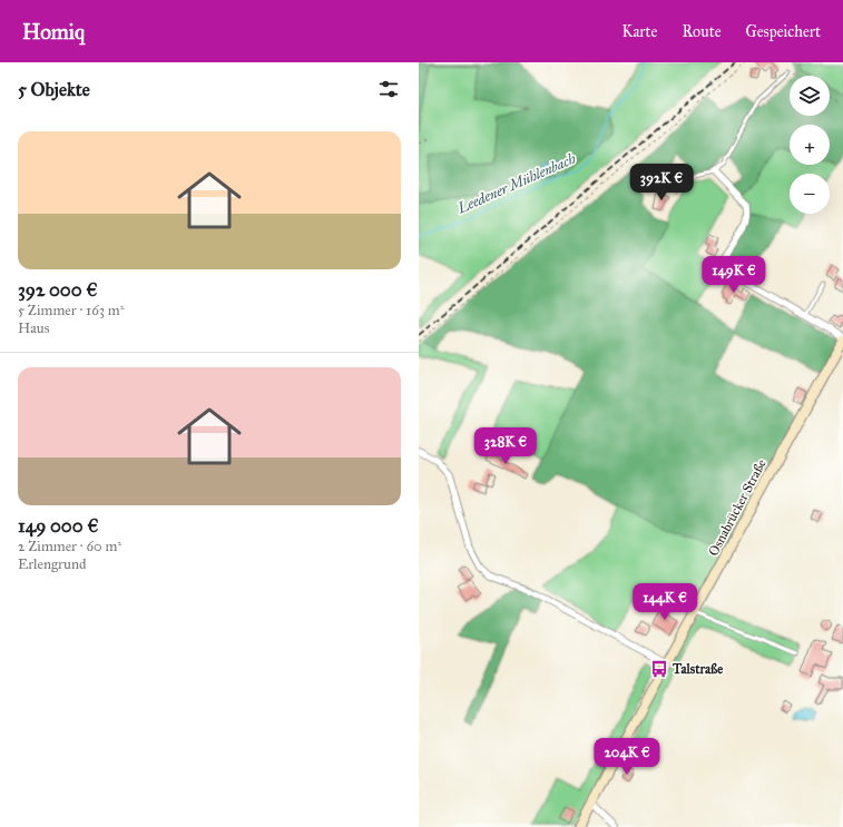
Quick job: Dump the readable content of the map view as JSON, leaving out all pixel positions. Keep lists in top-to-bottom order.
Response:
{
  "streets": {
    "main road": ["Osnabrücker Straße"]
  },
  "water": ["Leedener Mühlenbach"],
  "places": {
    "bus stop": ["Talstraße"]
  },
  "page": {
    "header": "Homiq",
    "nav": ["Karte", "Route", "Gespeichert"],
    "heading": "5 Objekte",
    "map_buttons": ["+", "−"],
    "list": [
      {
        "name": "392 000 €",
        "note": "5 Zimmer · 163 m² · Haus"
      },
      {
        "name": "149 000 €",
        "note": "2 Zimmer · 60 m² · Erlengrund"
      }
    ],
    "price": [
      "392K €",
      "149K €",
      "328K €",
      "144K €",
      "204K €"
    ]
  }
}
